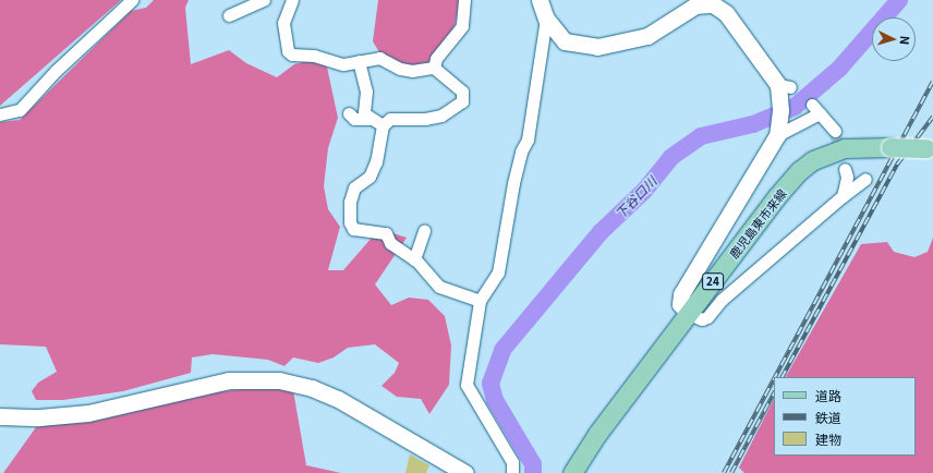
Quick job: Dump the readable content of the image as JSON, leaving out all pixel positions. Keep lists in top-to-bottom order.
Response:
{
  "streets": {
    "main road": ["鹿児島東市来線", "24"]
  },
  "water": ["下谷口川"],
  "legend": ["道路", "鉄道", "建物"],
  "north": "right"
}
